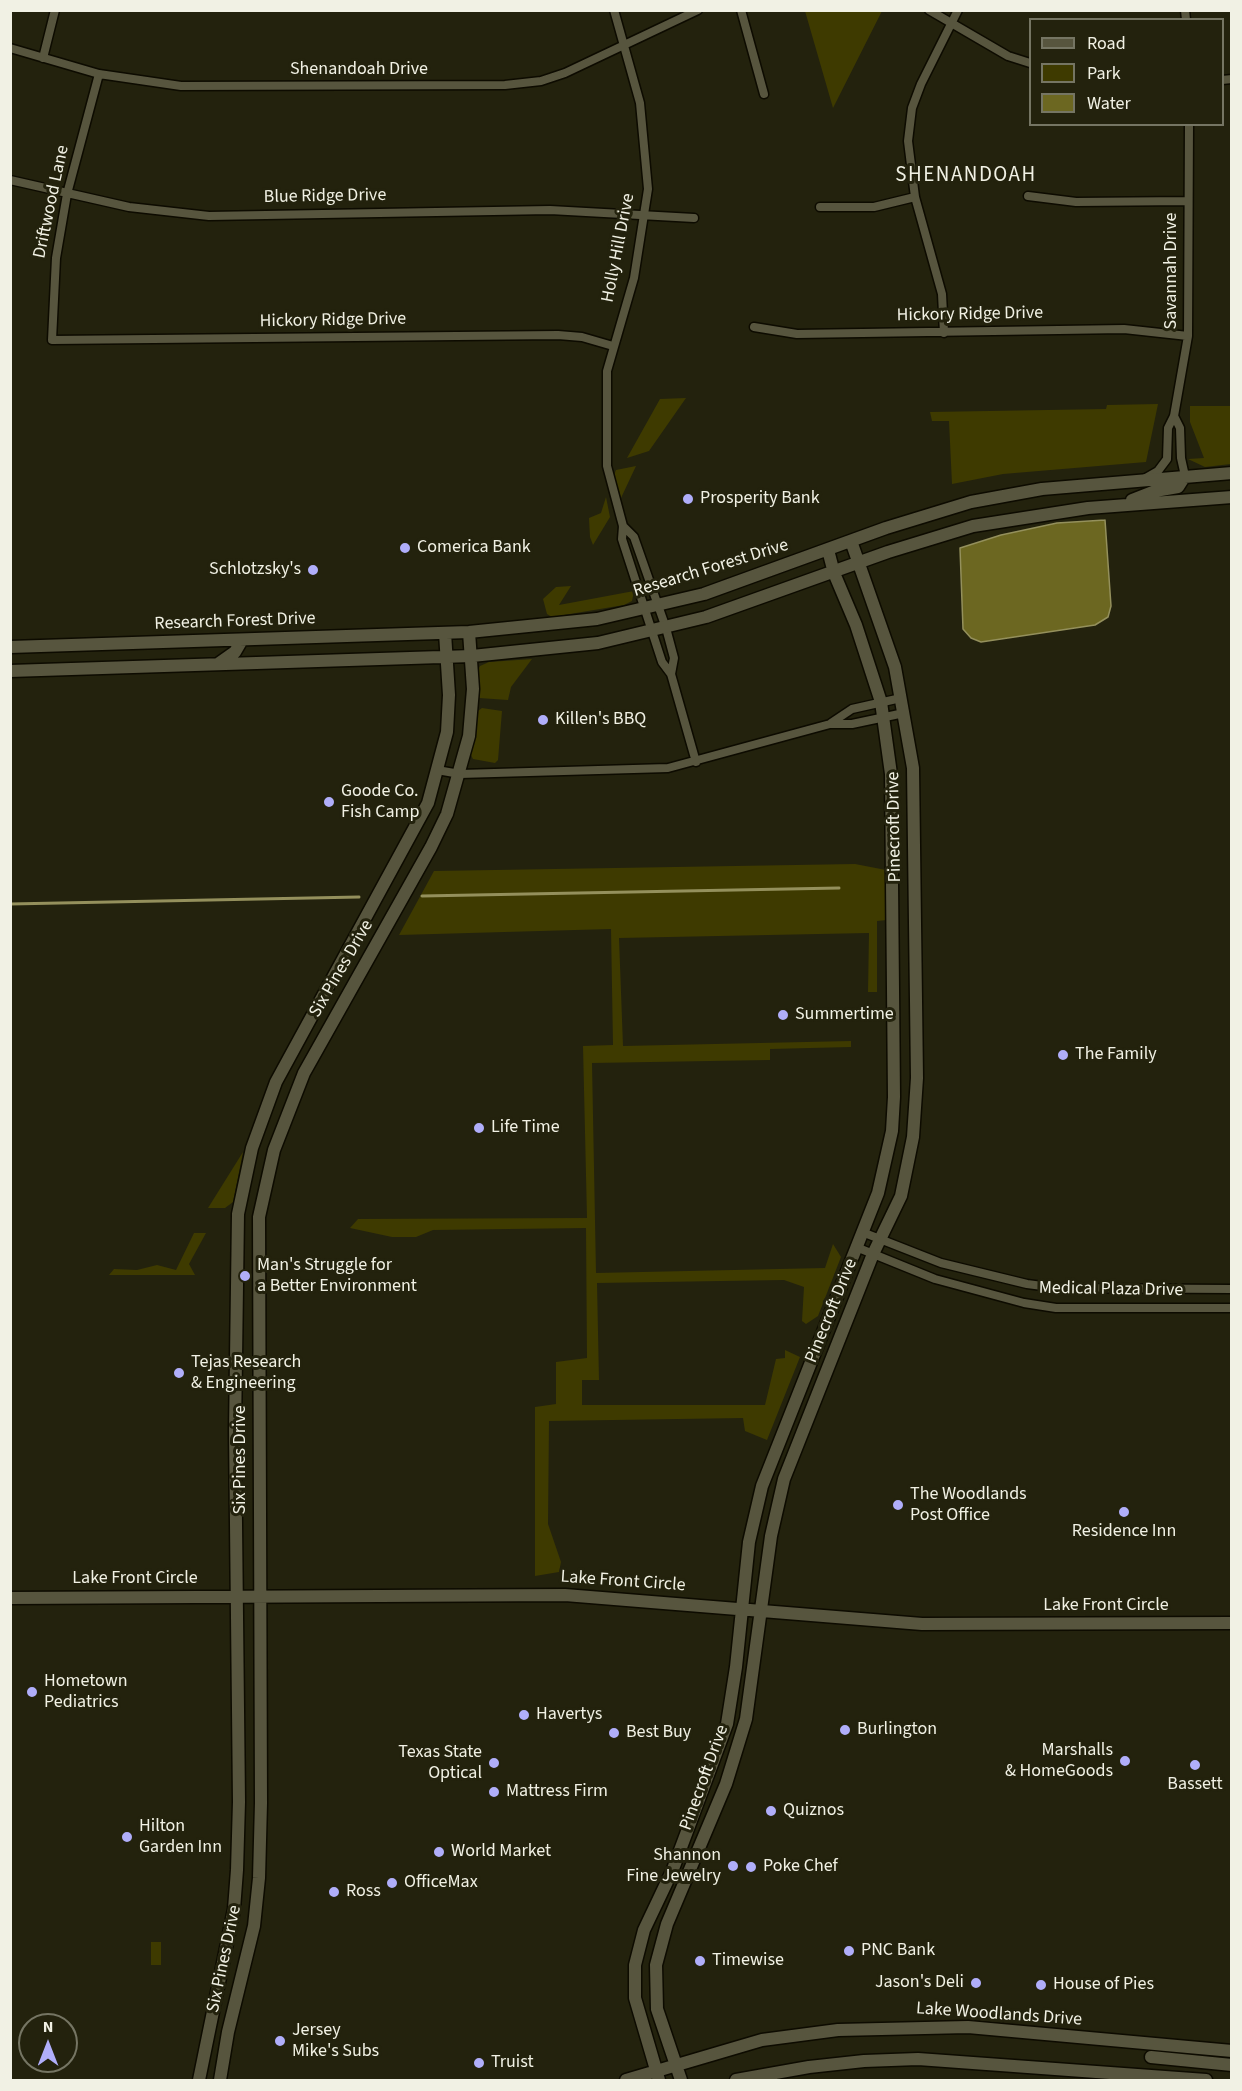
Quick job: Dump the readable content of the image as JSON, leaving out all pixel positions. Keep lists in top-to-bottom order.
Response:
{
  "streets": {
    "street": [
      "Shenandoah Drive",
      "Blue Ridge Drive",
      "Driftwood Lane",
      "Holly Hill Drive",
      "Savannah Drive",
      "Hickory Ridge Drive",
      "Research Forest Drive",
      "Pinecroft Drive",
      "Six Pines Drive",
      "Medical Plaza Drive",
      "Lake Front Circle",
      "Lake Woodlands Drive"
    ]
  },
  "crossings": [
    ["Shenandoah Drive", "Driftwood Lane"],
    ["Shenandoah Drive", "Holly Hill Drive"],
    ["Blue Ridge Drive", "Driftwood Lane"],
    ["Blue Ridge Drive", "Holly Hill Drive"],
    ["Driftwood Lane", "Hickory Ridge Drive"],
    ["Holly Hill Drive", "Hickory Ridge Drive"],
    ["Holly Hill Drive", "Research Forest Drive"],
    ["Savannah Drive", "Hickory Ridge Drive"],
    ["Savannah Drive", "Research Forest Drive"],
    ["Research Forest Drive", "Pinecroft Drive"],
    ["Research Forest Drive", "Six Pines Drive"],
    ["Pinecroft Drive", "Medical Plaza Drive"],
    ["Pinecroft Drive", "Lake Front Circle"],
    ["Pinecroft Drive", "Lake Woodlands Drive"],
    ["Six Pines Drive", "Lake Front Circle"]
  ],
  "districts": ["SHENANDOAH"],
  "places": [
    "Prosperity Bank",
    "Comerica Bank",
    "Schlotzsky's",
    "Killen's BBQ",
    "Goode Co. Fish Camp",
    "Summertime",
    "The Family",
    "Life Time",
    "Man's Struggle for a Better Environment",
    "Tejas Research & Engineering",
    "The Woodlands Post Office",
    "Residence Inn",
    "Hometown Pediatrics",
    "Havertys",
    "Burlington",
    "Best Buy",
    "Marshalls & HomeGoods",
    "Texas State Optical",
    "Bassett",
    "Mattress Firm",
    "Quiznos",
    "Hilton Garden Inn",
    "World Market",
    "Shannon Fine Jewelry",
    "Poke Chef",
    "OfficeMax",
    "Ross",
    "PNC Bank",
    "Timewise",
    "Jason's Deli",
    "House of Pies",
    "Jersey Mike's Subs",
    "Truist"
  ],
  "legend": ["Road", "Park", "Water"],
  "north": "top"
}
